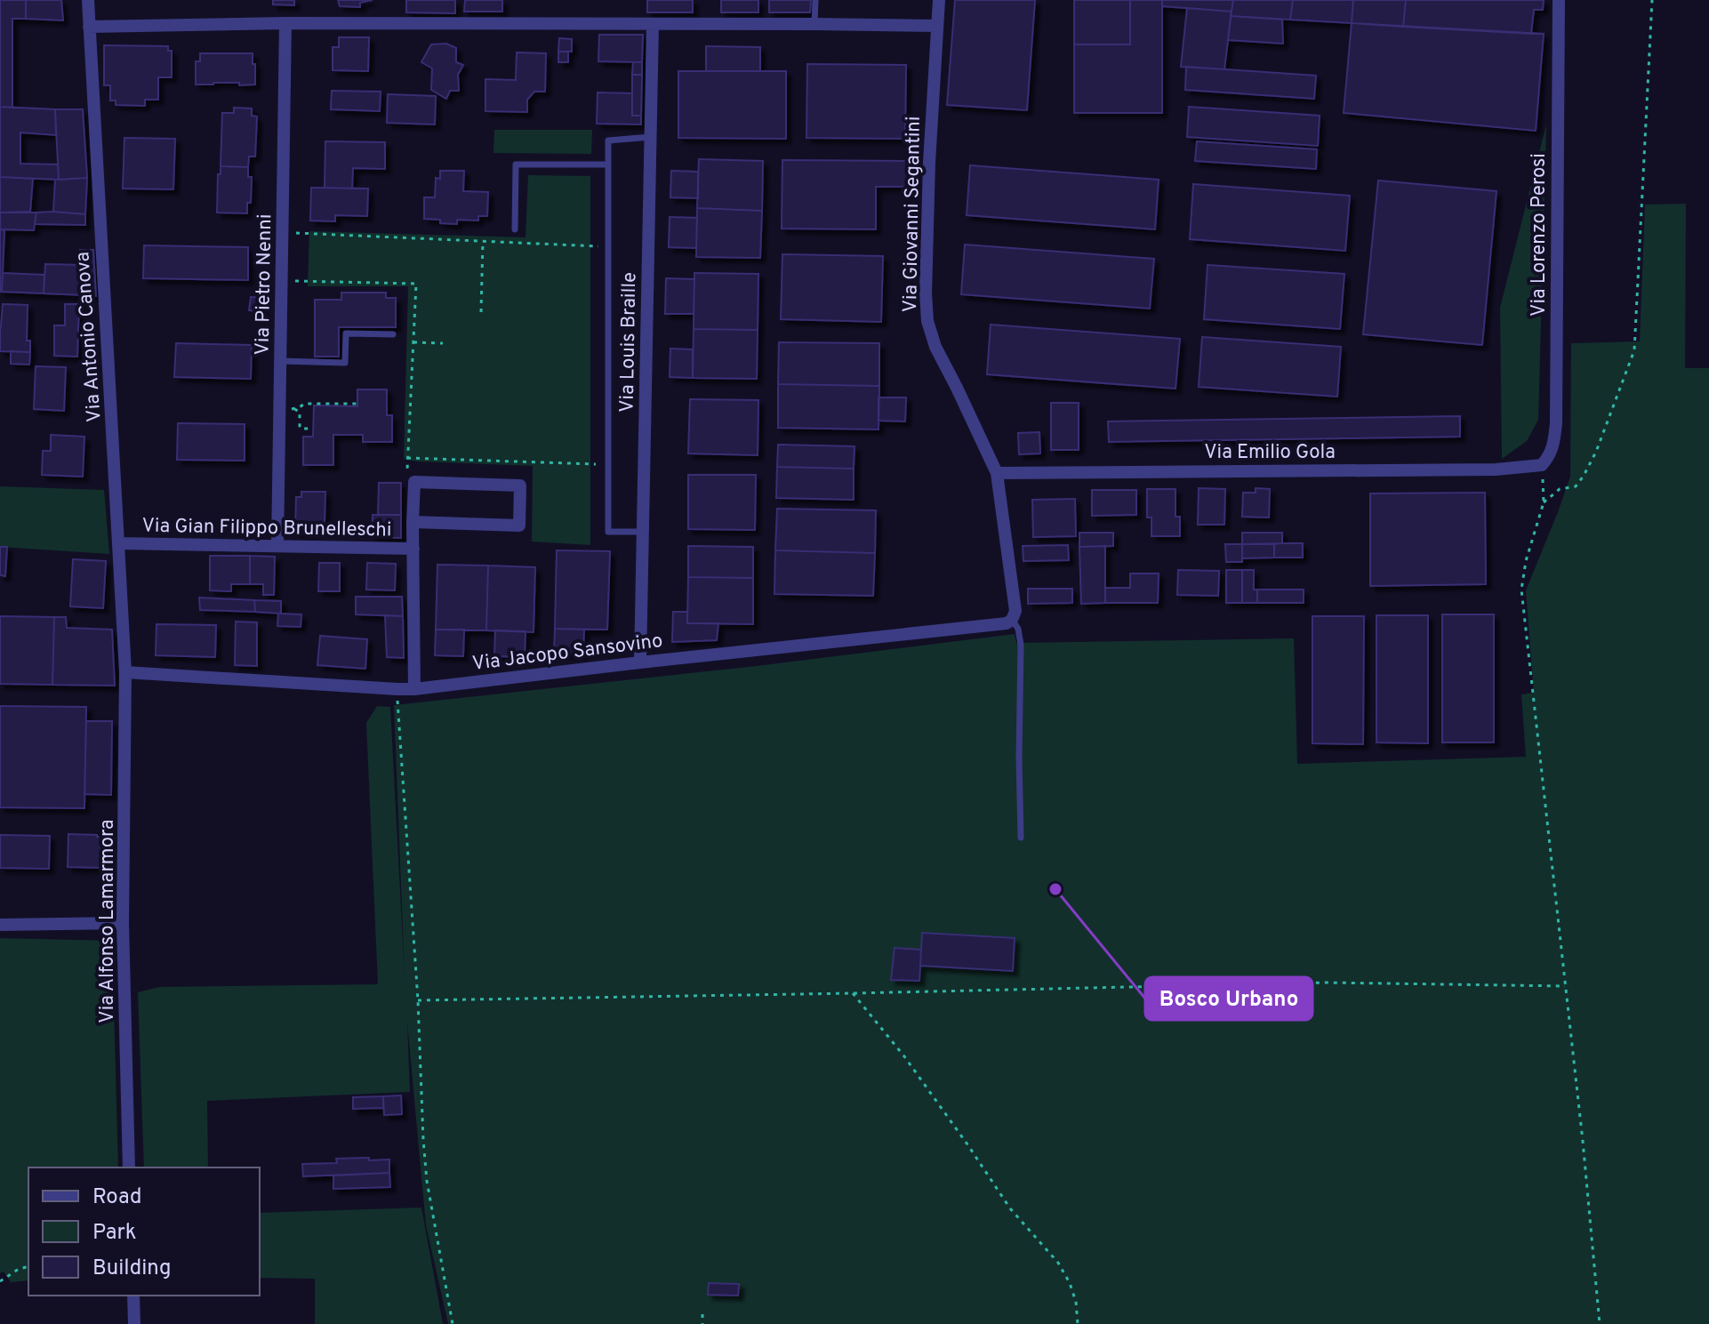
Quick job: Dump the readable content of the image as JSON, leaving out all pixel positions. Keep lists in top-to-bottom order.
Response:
{
  "streets": {
    "street": [
      "Via Giovanni Segantini",
      "Via Lorenzo Perosi",
      "Via Pietro Nenni",
      "Via Antonio Canova",
      "Via Louis Braille",
      "Via Emilio Gola",
      "Via Gian Filippo Brunelleschi",
      "Via Jacopo Sansovino",
      "Via Alfonso Lamarmora"
    ]
  },
  "crossings": [
    ["Via Giovanni Segantini", "Via Emilio Gola"],
    ["Via Giovanni Segantini", "Via Jacopo Sansovino"],
    ["Via Lorenzo Perosi", "Via Emilio Gola"],
    ["Via Pietro Nenni", "Via Gian Filippo Brunelleschi"],
    ["Via Antonio Canova", "Via Gian Filippo Brunelleschi"],
    ["Via Antonio Canova", "Via Jacopo Sansovino"],
    ["Via Antonio Canova", "Via Alfonso Lamarmora"],
    ["Via Louis Braille", "Via Jacopo Sansovino"],
    ["Via Jacopo Sansovino", "Via Alfonso Lamarmora"]
  ],
  "places": ["Bosco Urbano"],
  "legend": ["Road", "Park", "Building"]
}
